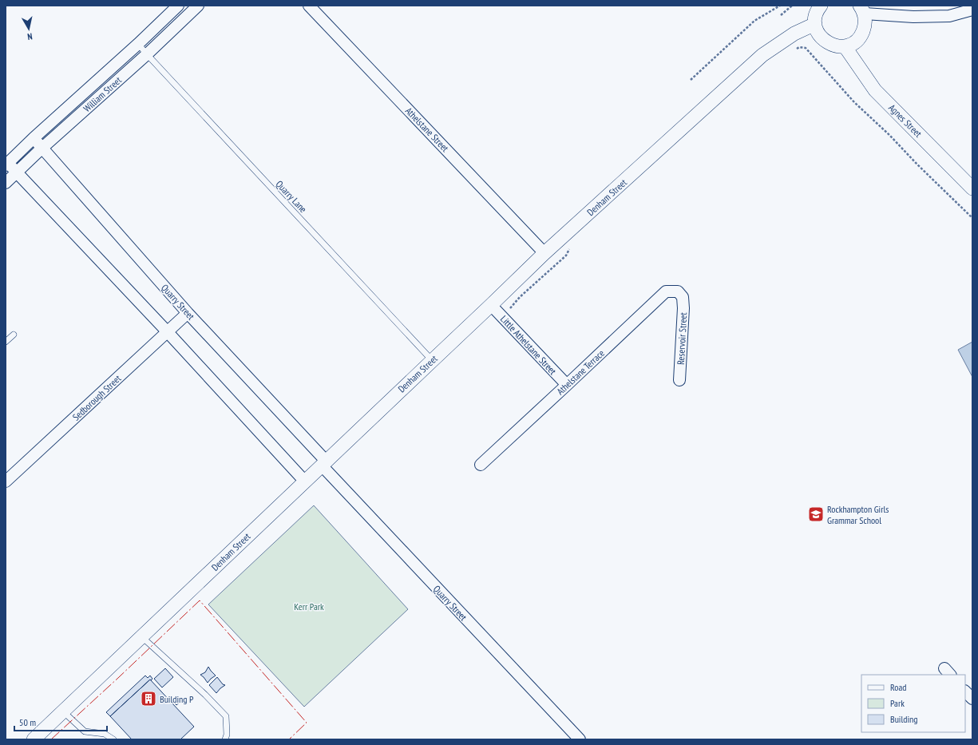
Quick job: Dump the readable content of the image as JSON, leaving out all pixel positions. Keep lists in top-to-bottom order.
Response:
{
  "streets": {
    "street": [
      "William Street",
      "Agnes Street",
      "Athelstane Street",
      "Denham Street",
      "Quarry Street",
      "Reservoir Street",
      "Little Athelstane Street",
      "Athelstane Terrace",
      "Sedborough Street"
    ],
    "lane": ["Quarry Lane"]
  },
  "crossings": [
    ["William Street", "Quarry Lane"],
    ["William Street", "Quarry Street"],
    ["Athelstane Street", "Denham Street"],
    ["Quarry Lane", "Denham Street"],
    ["Denham Street", "Quarry Street"],
    ["Denham Street", "Little Athelstane Street"],
    ["Quarry Street", "Sedborough Street"],
    ["Reservoir Street", "Athelstane Terrace"],
    ["Little Athelstane Street", "Athelstane Terrace"]
  ],
  "parks": ["Kerr Park"],
  "places": {
    "school or university": ["Rockhampton Girls Grammar School"],
    "building": ["Building P"]
  },
  "legend": ["Road", "Park", "Building"],
  "scale_bar": "50 m",
  "north": "bottom"
}
